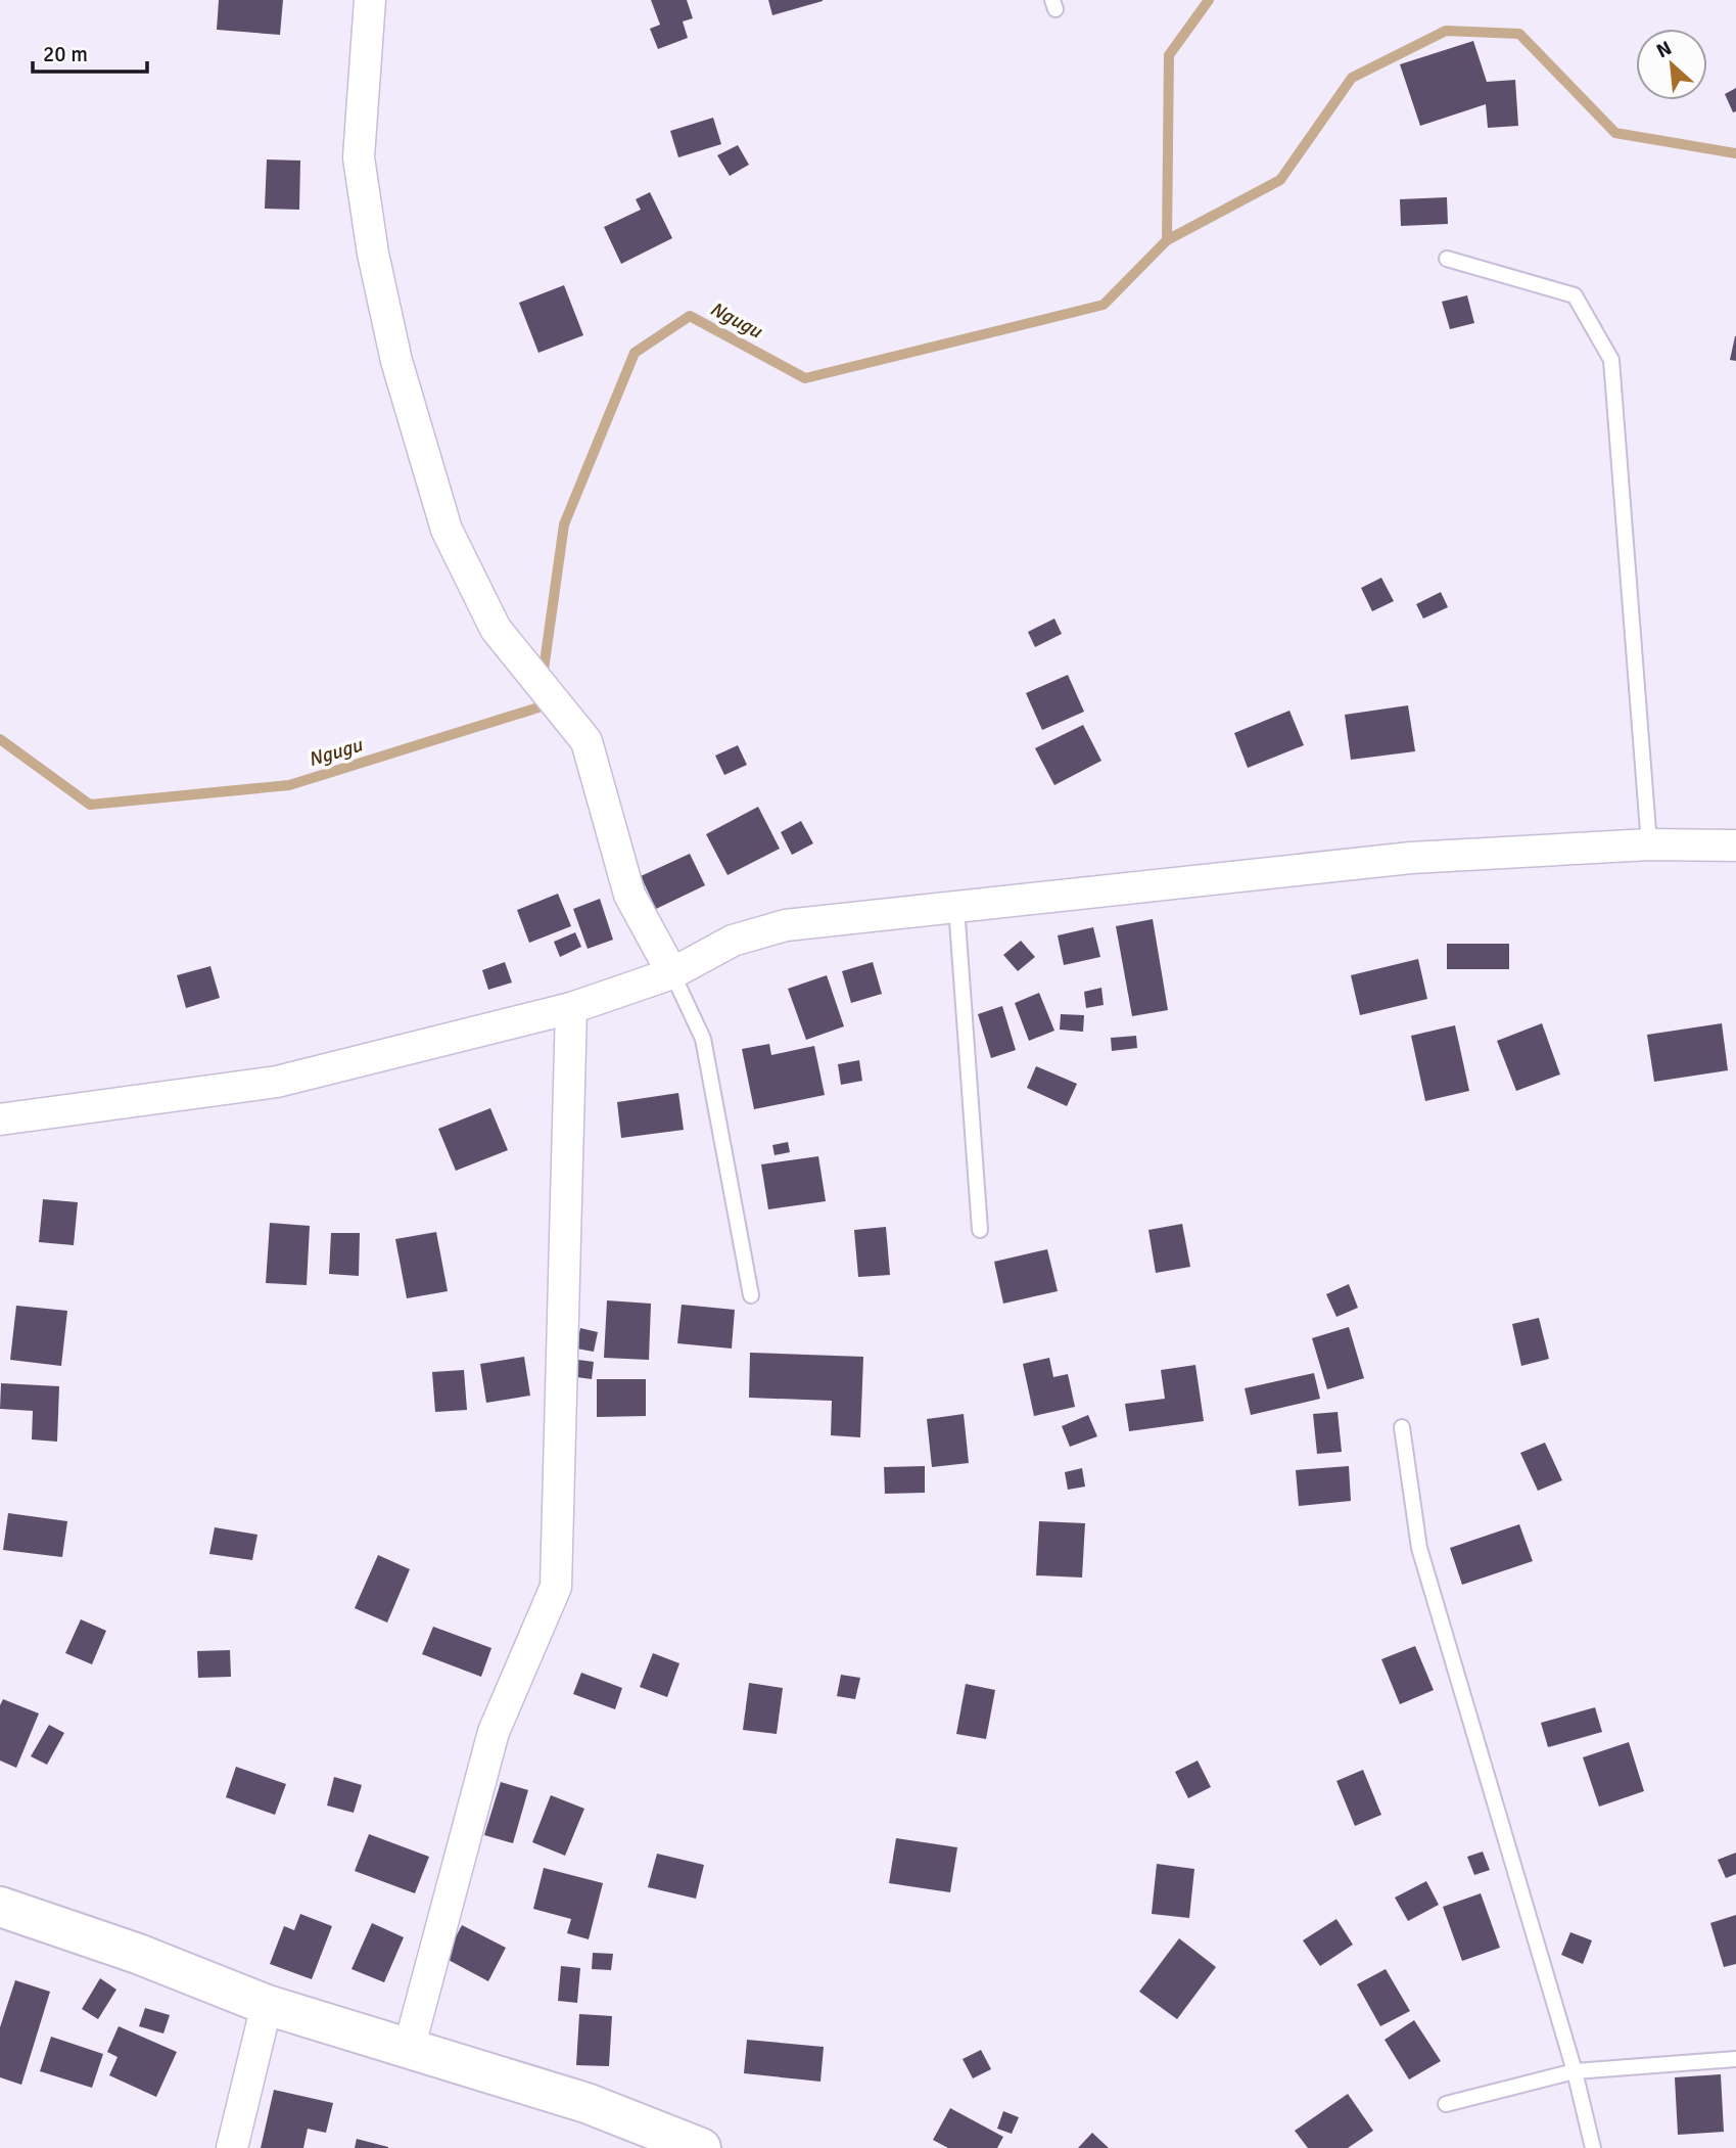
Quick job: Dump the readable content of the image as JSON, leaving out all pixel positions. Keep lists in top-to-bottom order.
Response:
{
  "water": ["Ngugu"],
  "scale_bar": "20 m",
  "north": "top left"
}
